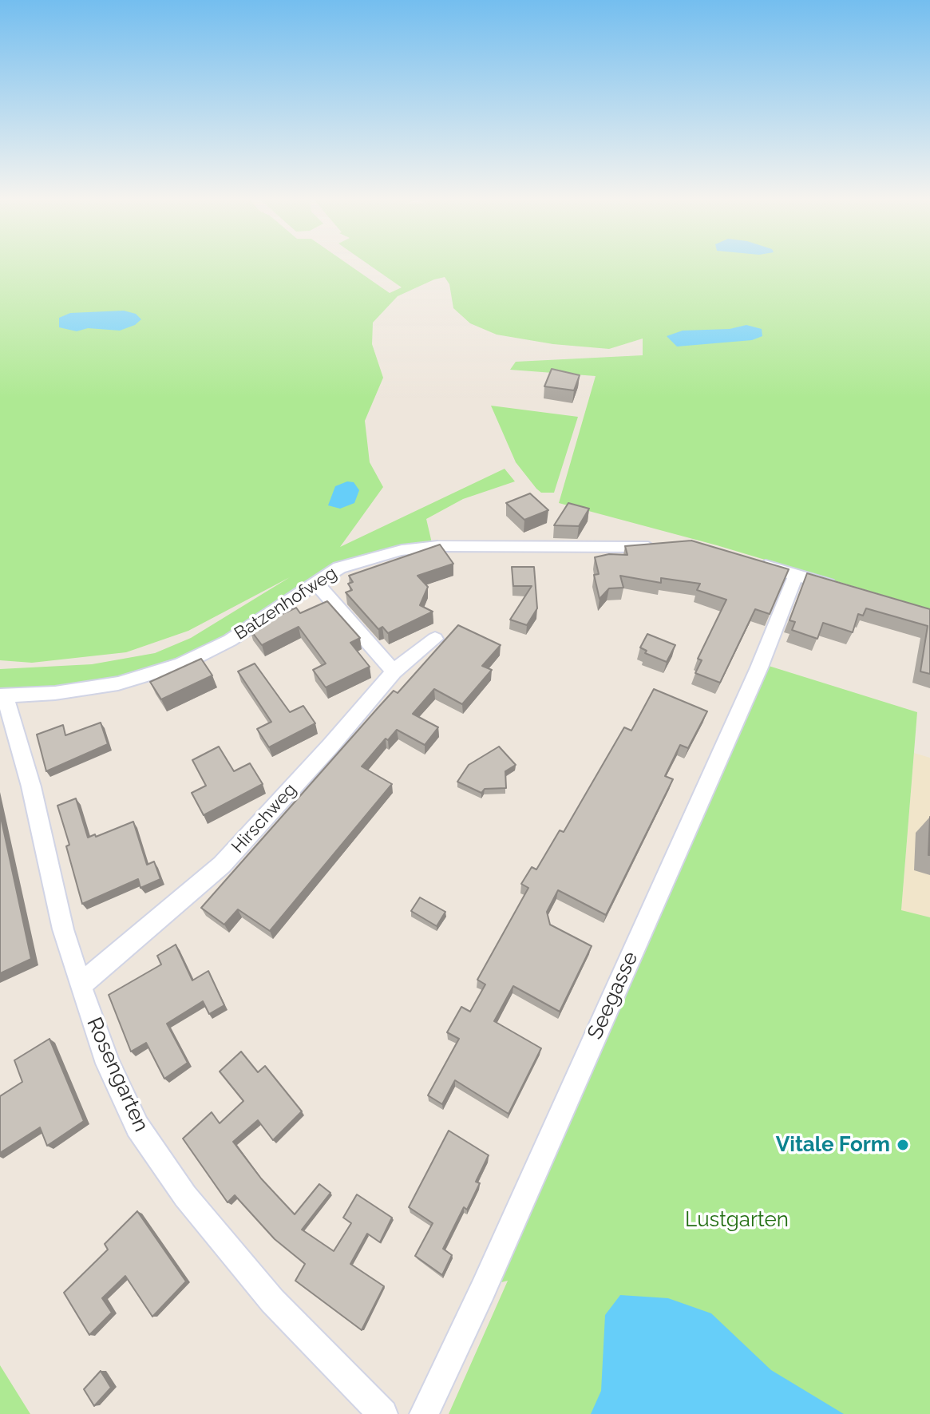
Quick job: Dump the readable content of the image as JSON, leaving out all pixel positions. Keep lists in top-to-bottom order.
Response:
{
  "streets": {
    "street": [
      "Batzenhofweg",
      "Hirschweg",
      "Seegasse",
      "Rosengarten"
    ]
  },
  "crossings": [
    ["Batzenhofweg", "Rosengarten"],
    ["Hirschweg", "Rosengarten"]
  ],
  "parks": ["Lustgarten"],
  "places": ["Vitale Form"]
}
